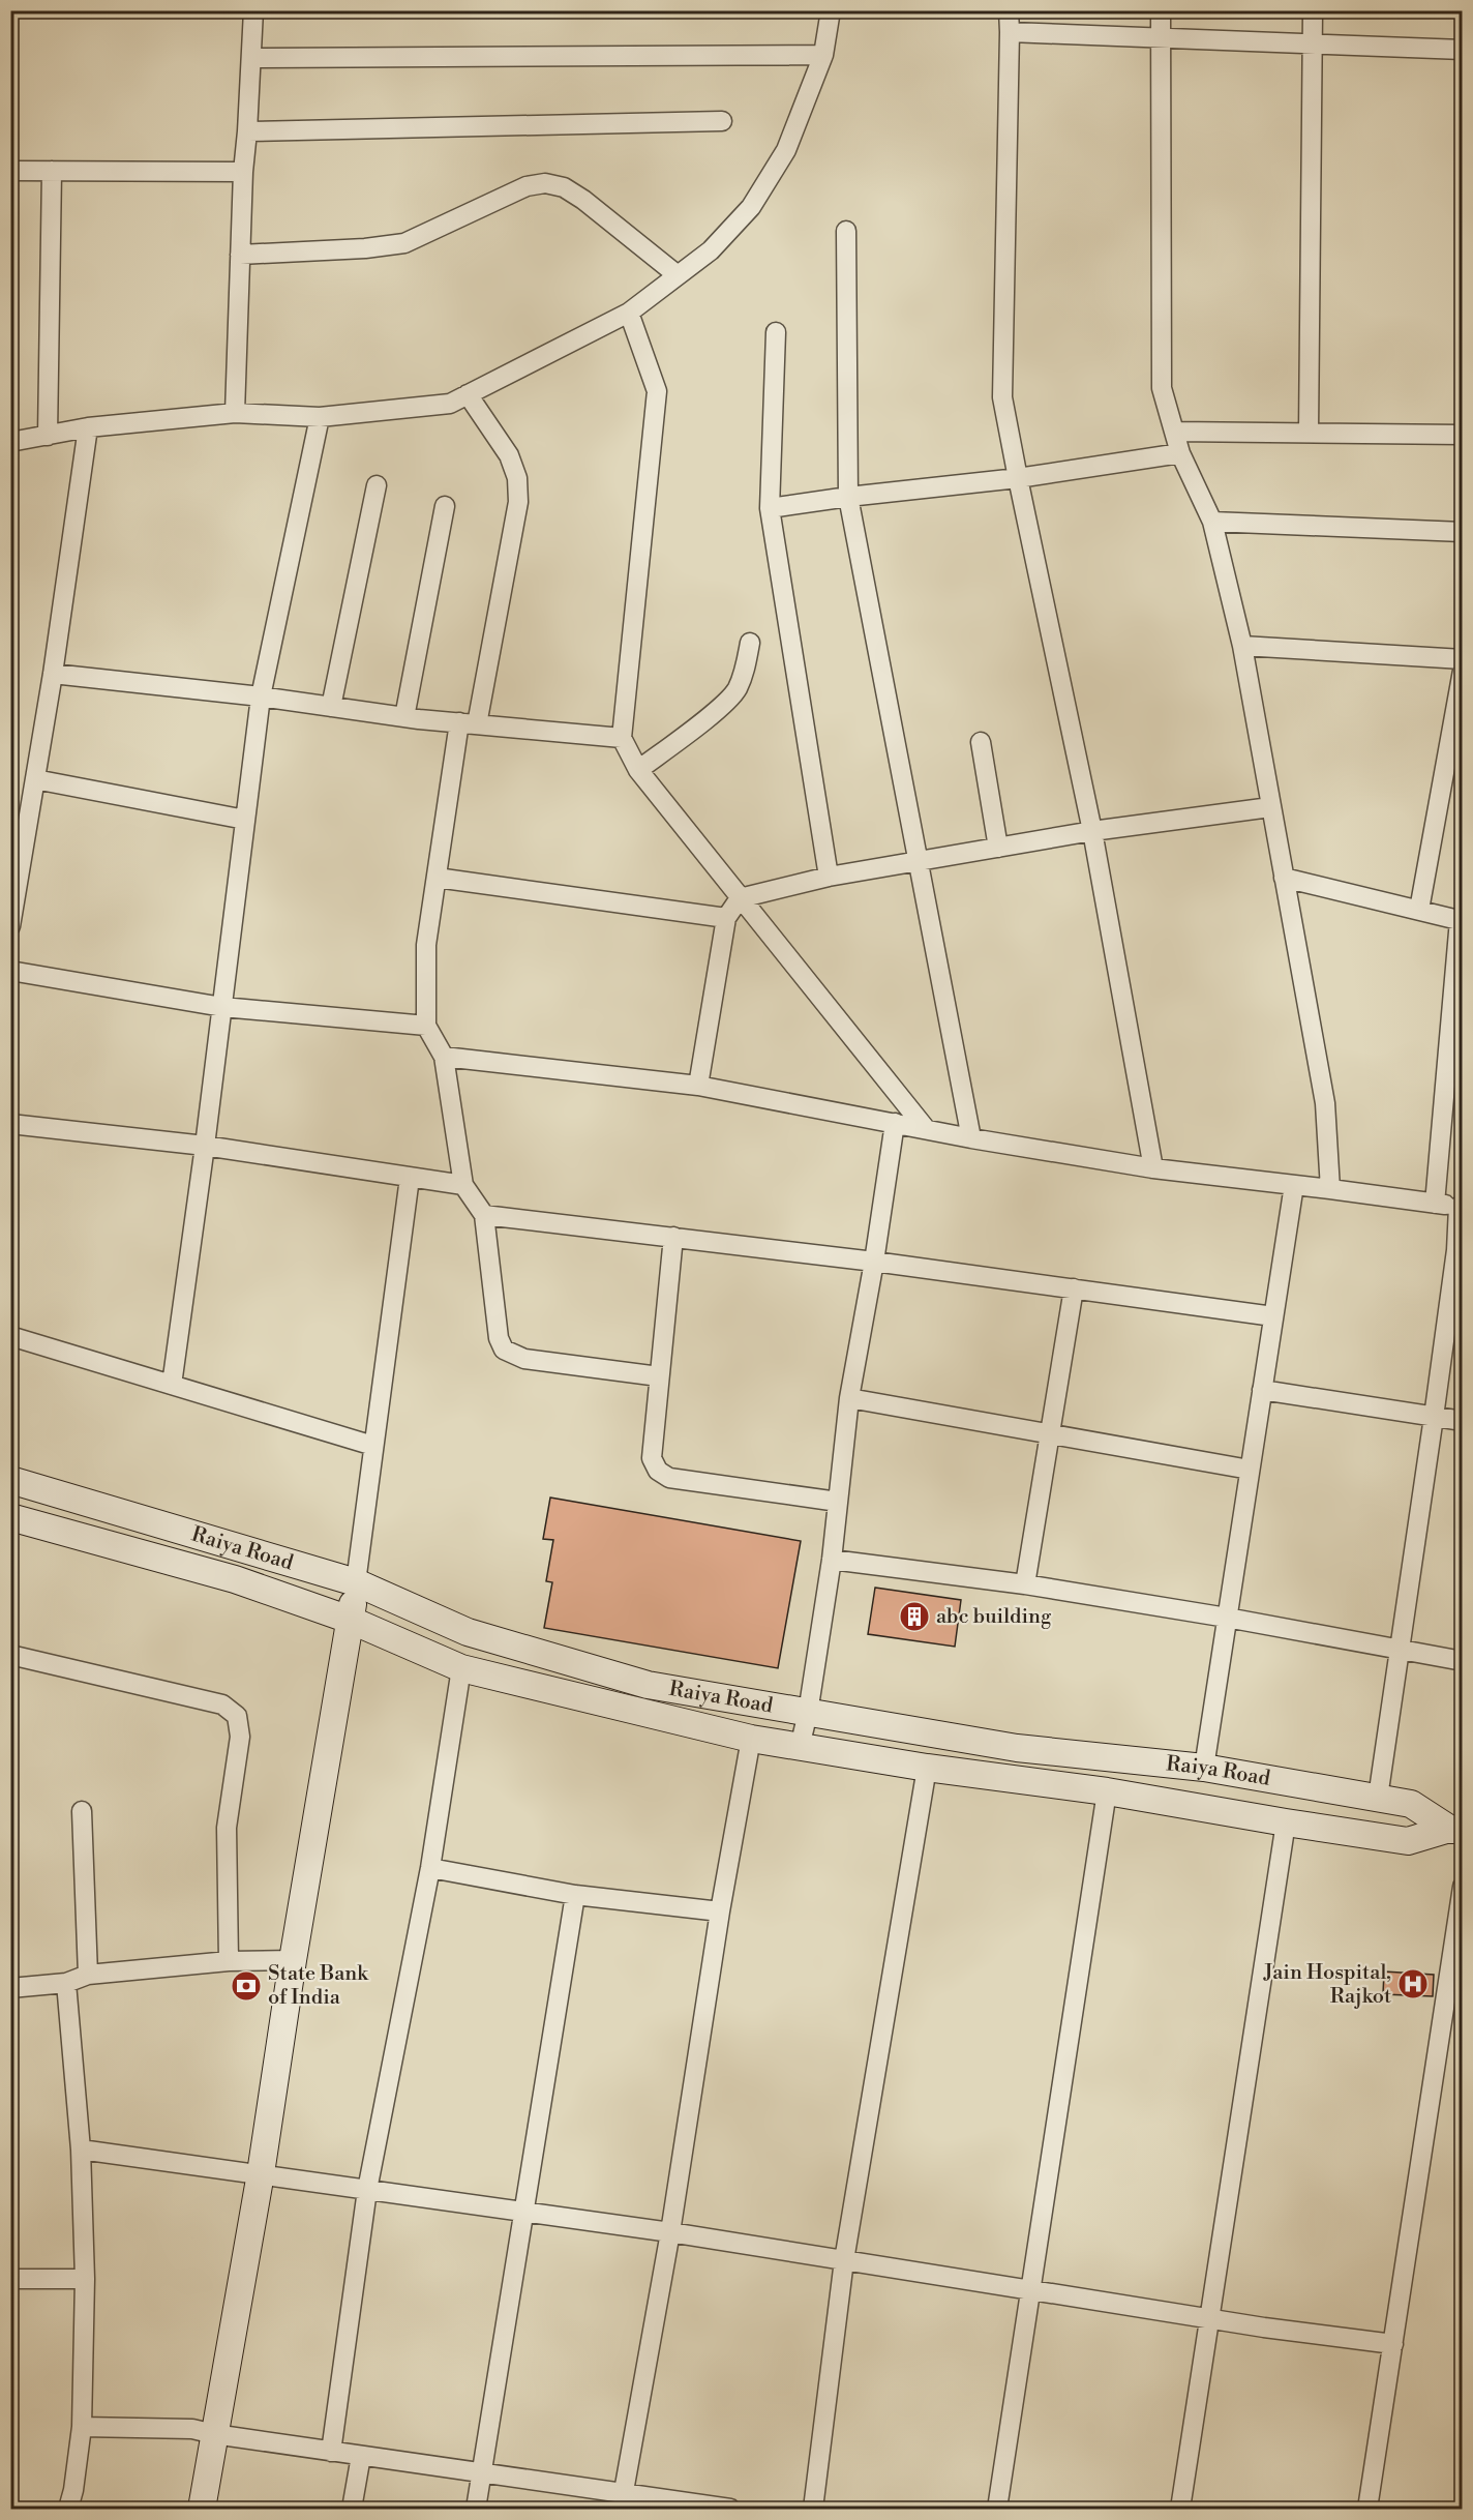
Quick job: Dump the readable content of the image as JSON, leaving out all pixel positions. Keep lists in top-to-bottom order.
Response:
{
  "streets": {
    "street": ["Raiya Road"]
  },
  "places": {
    "building": ["abc building"],
    "hospital": ["Jain Hospital, Rajkot"],
    "bank": ["State Bank of India"]
  }
}
